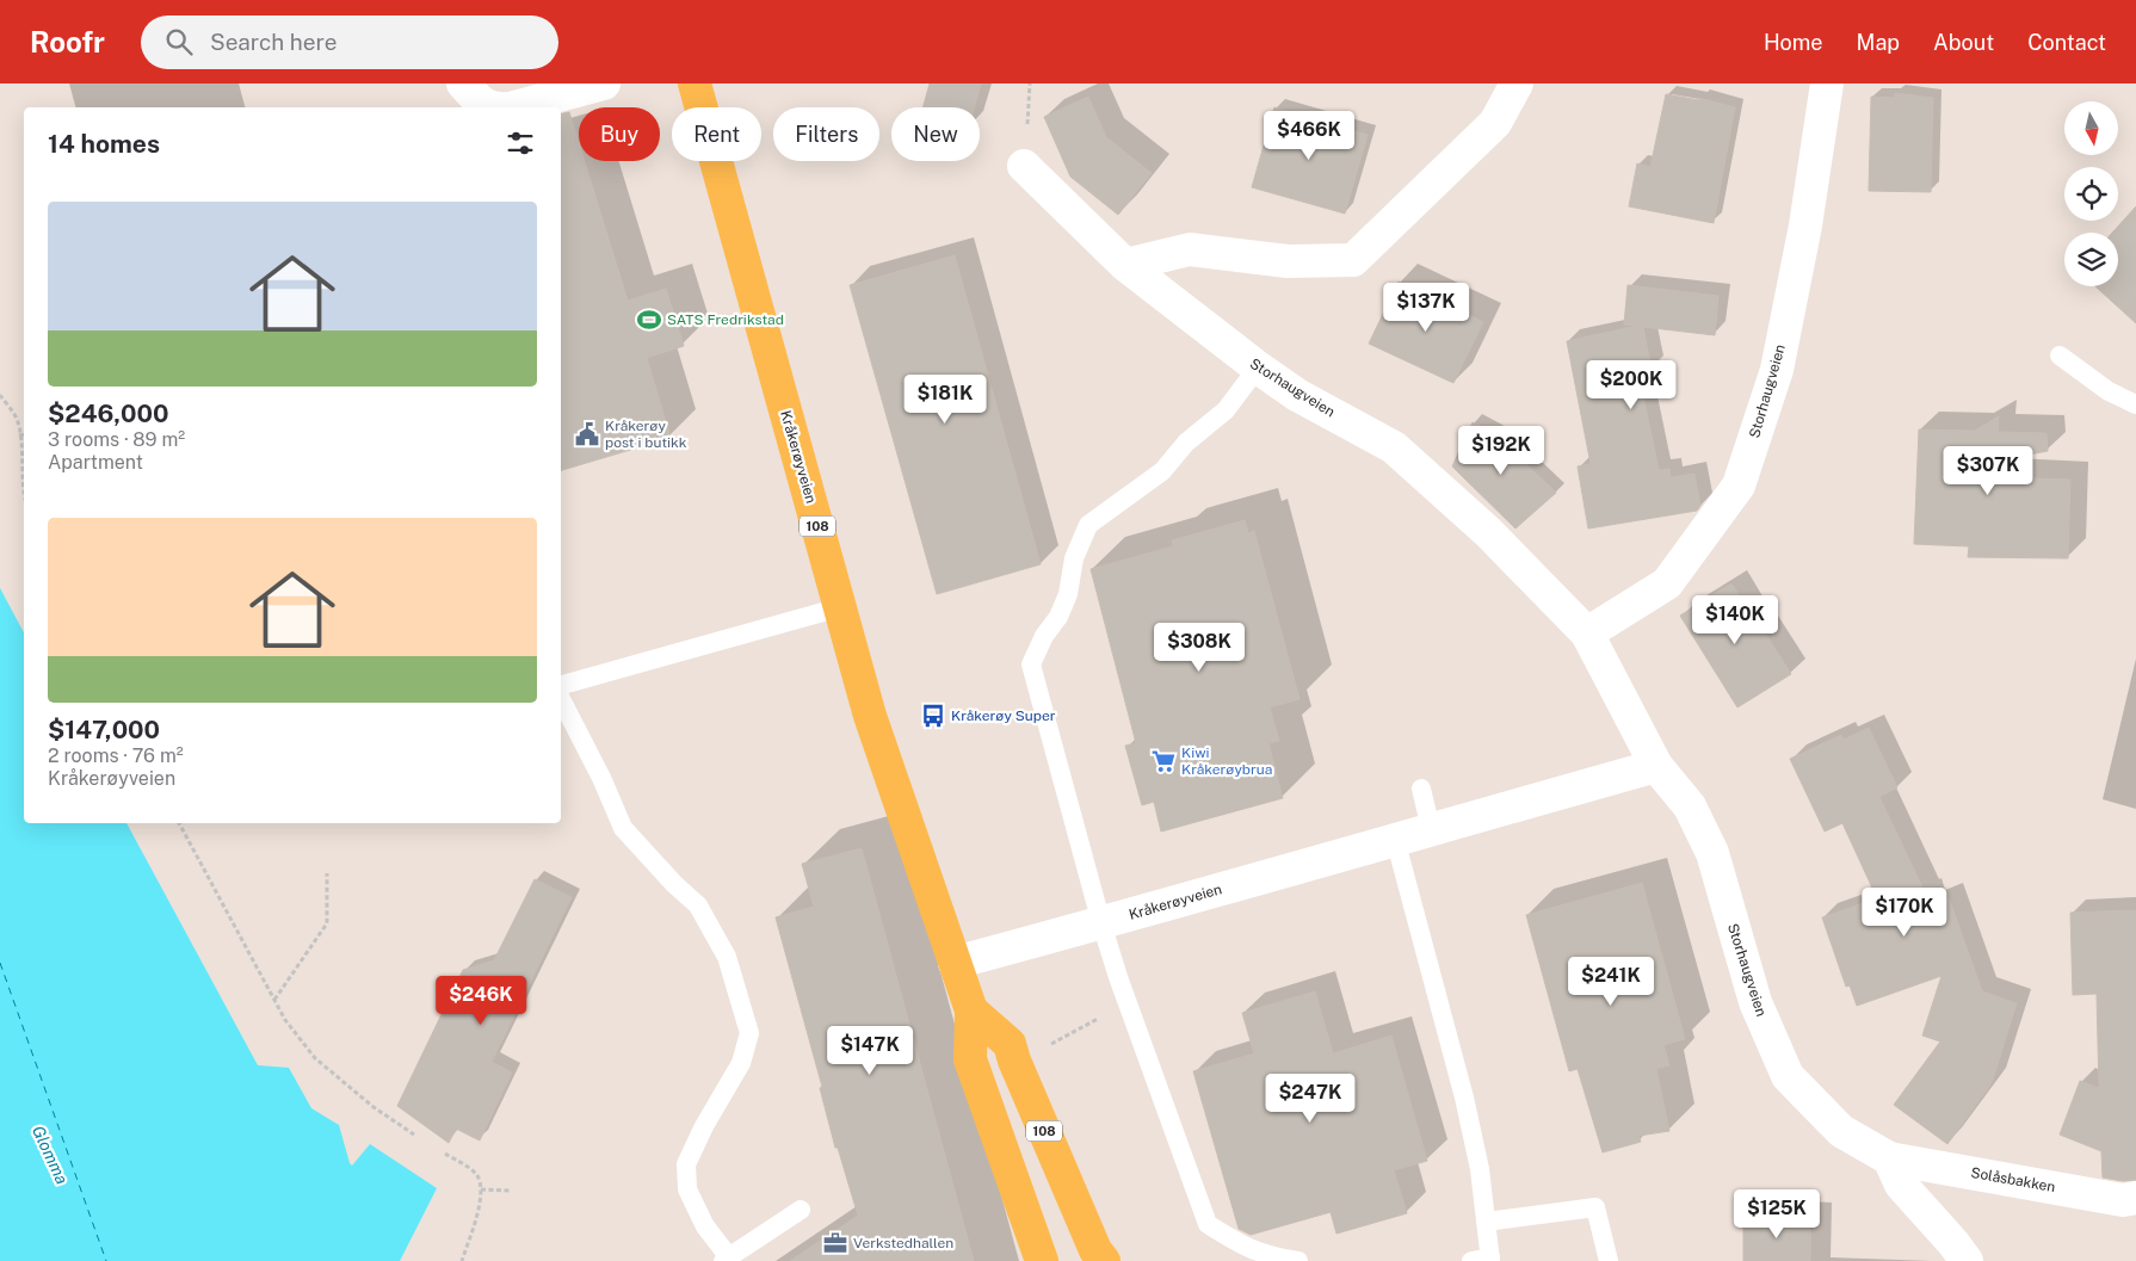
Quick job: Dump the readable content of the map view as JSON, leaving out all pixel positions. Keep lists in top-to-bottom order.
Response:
{
  "streets": {
    "main road": ["Kråkerøyveien", "108"],
    "street": ["Storhaugveien", "Solåsbakken"]
  },
  "crossings": [
    ["Storhaugveien", "Kråkerøyveien"],
    ["Storhaugveien", "Solåsbakken"]
  ],
  "water": ["Glomma"],
  "places": {
    "sports": ["SATS Fredrikstad"],
    "public building": ["Kråkerøy post i butikk"],
    "bus stop": ["Kråkerøy Super"],
    "supermarket": ["Kiwi Kråkerøybrua"],
    "office": ["Verkstedhallen"]
  },
  "north": "bottom",
  "page": {
    "header": "Roofr",
    "search": "Search here",
    "nav": [
      "Home",
      "Map",
      "About",
      "Contact"
    ],
    "chip": [
      "Buy",
      "Rent",
      "Filters",
      "New"
    ],
    "heading": "14 homes",
    "price": [
      "$466K",
      "$137K",
      "$200K",
      "$181K",
      "$192K",
      "$307K",
      "$140K",
      "$308K",
      "$170K",
      "$241K",
      "$246K",
      "$147K",
      "$247K",
      "$125K"
    ],
    "list": [
      {
        "name": "$246,000",
        "note": "3 rooms · 89 m² · Apartment"
      },
      {
        "name": "$147,000",
        "note": "2 rooms · 76 m² · Kråkerøyveien"
      }
    ]
  }
}
